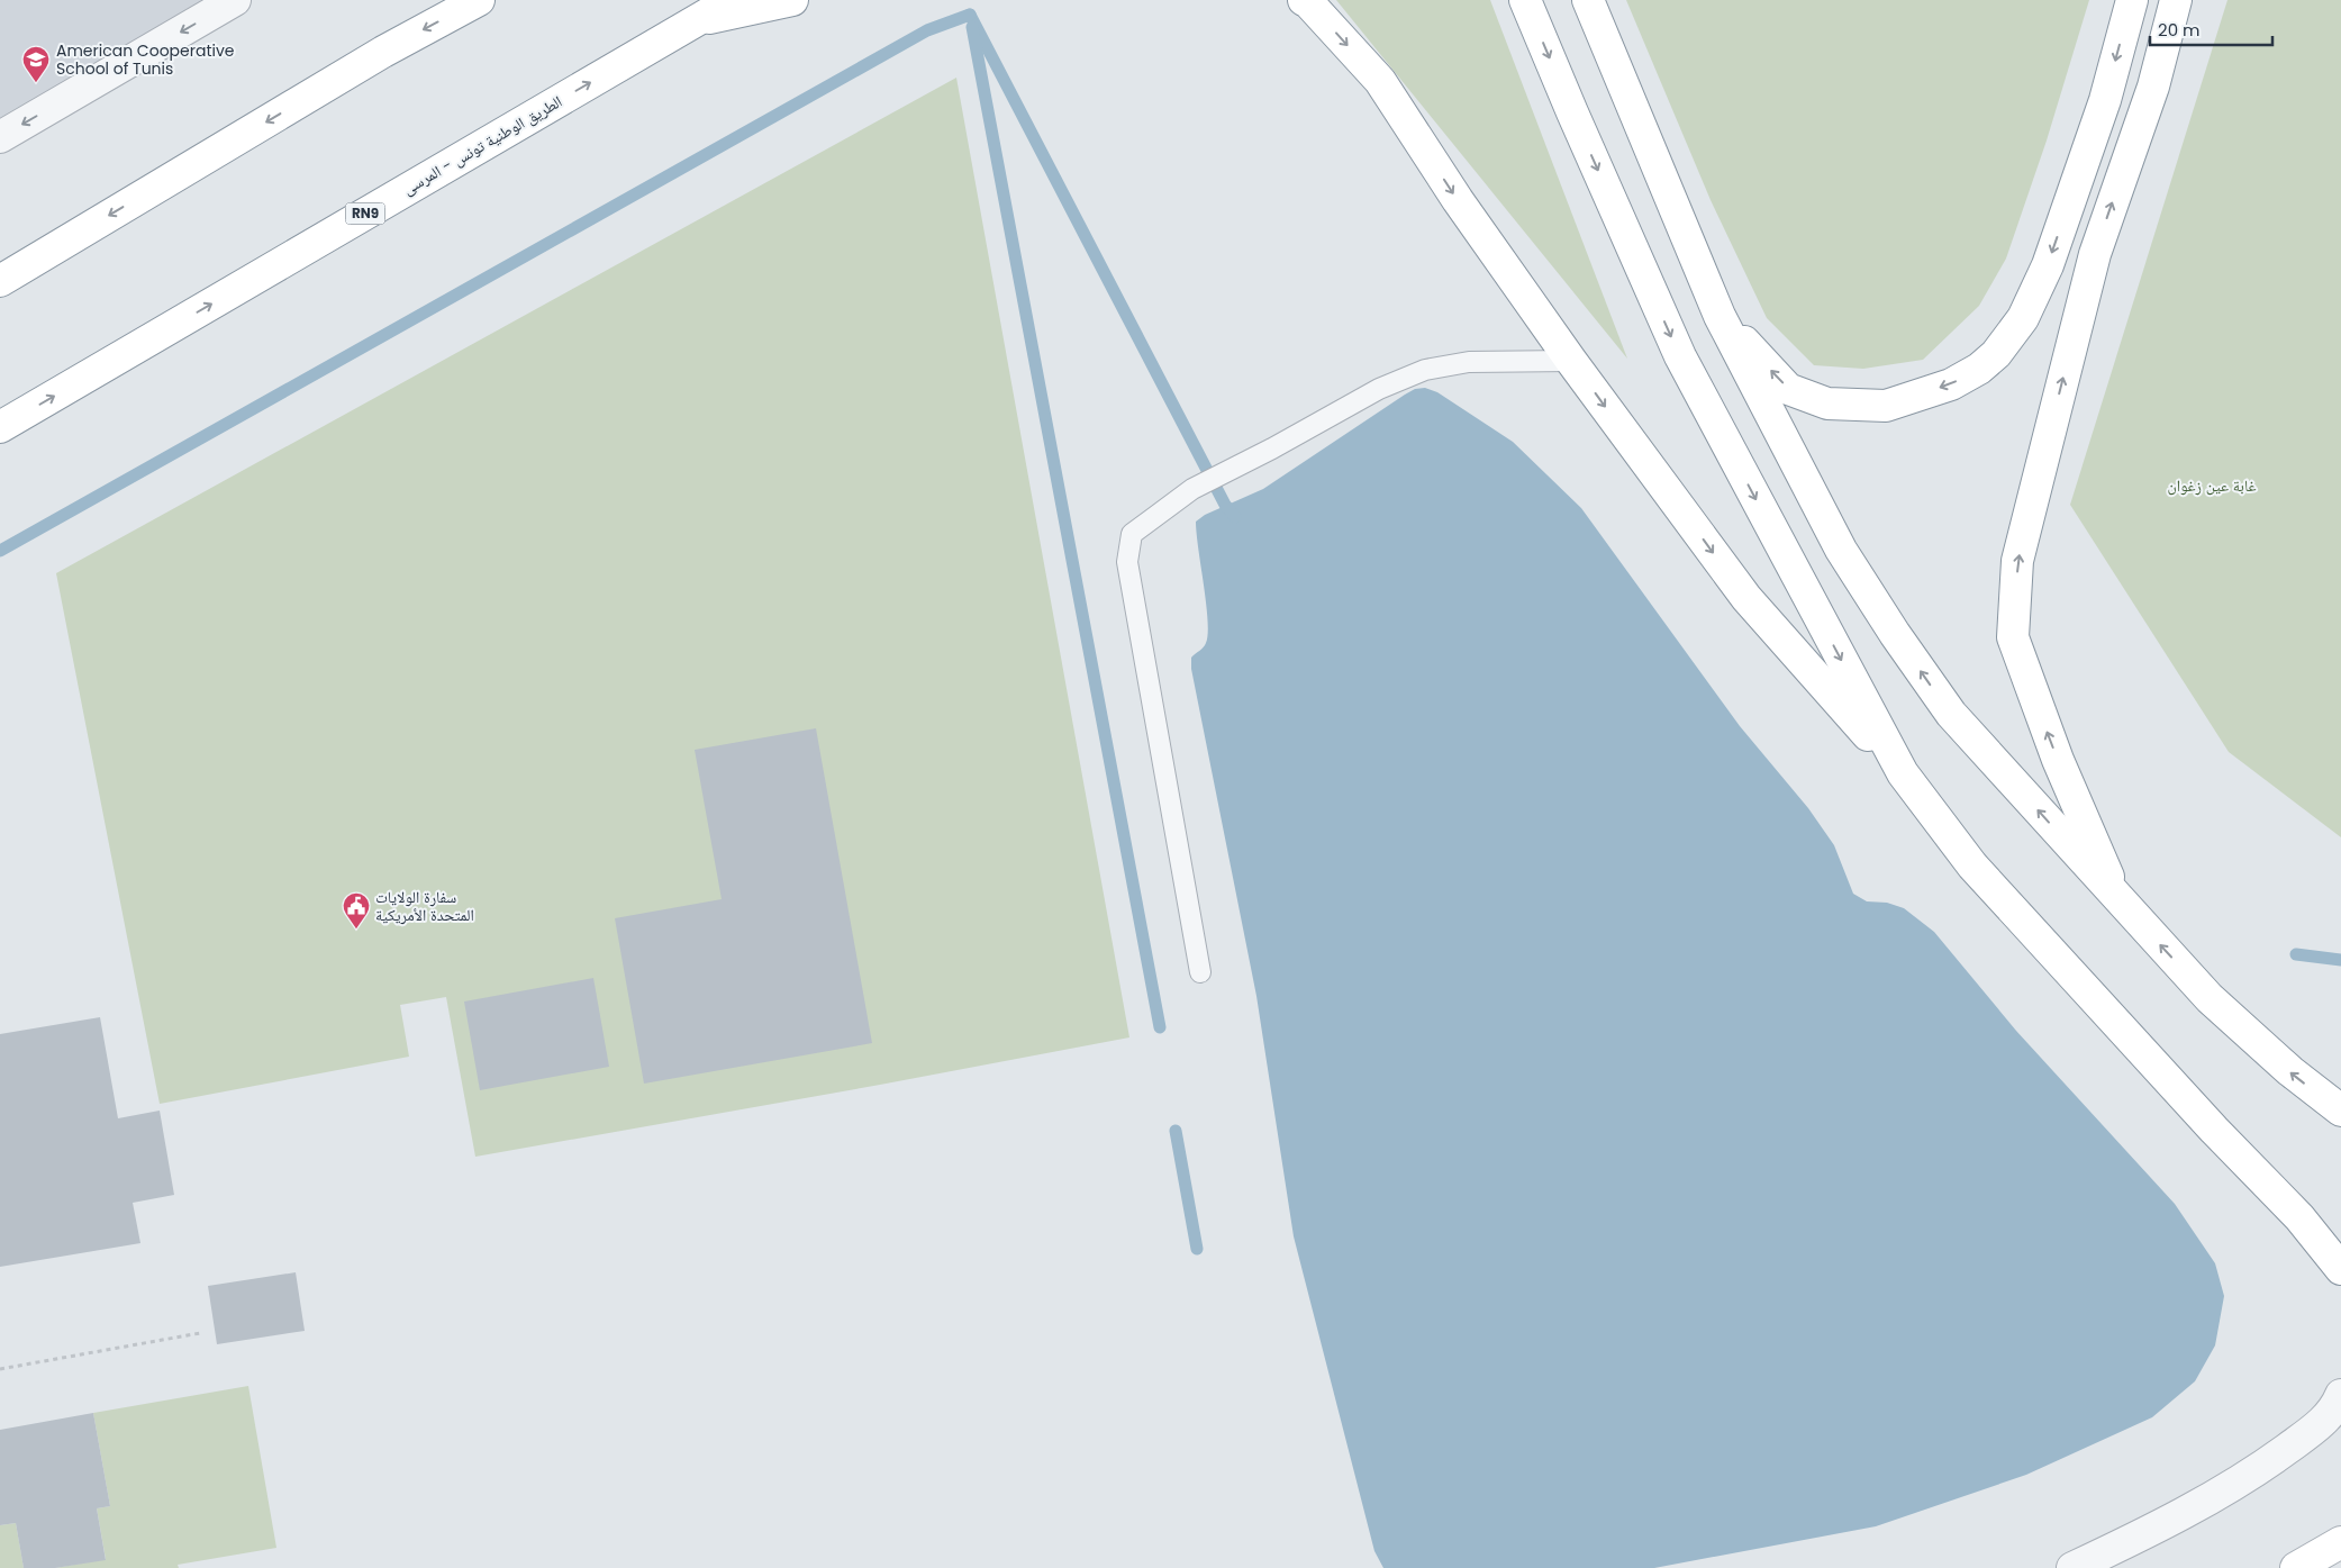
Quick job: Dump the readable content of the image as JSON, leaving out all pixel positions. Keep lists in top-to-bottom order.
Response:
{
  "streets": {
    "main road": ["الطريق الوطنية تونس - المرسى", "RN9"]
  },
  "parks": ["غابة عين زغوان"],
  "places": {
    "school or university": ["American Cooperative School of Tunis"],
    "public building": ["سفارة الولايات المتحدة الأمريكية"]
  },
  "scale_bar": "20 m"
}
